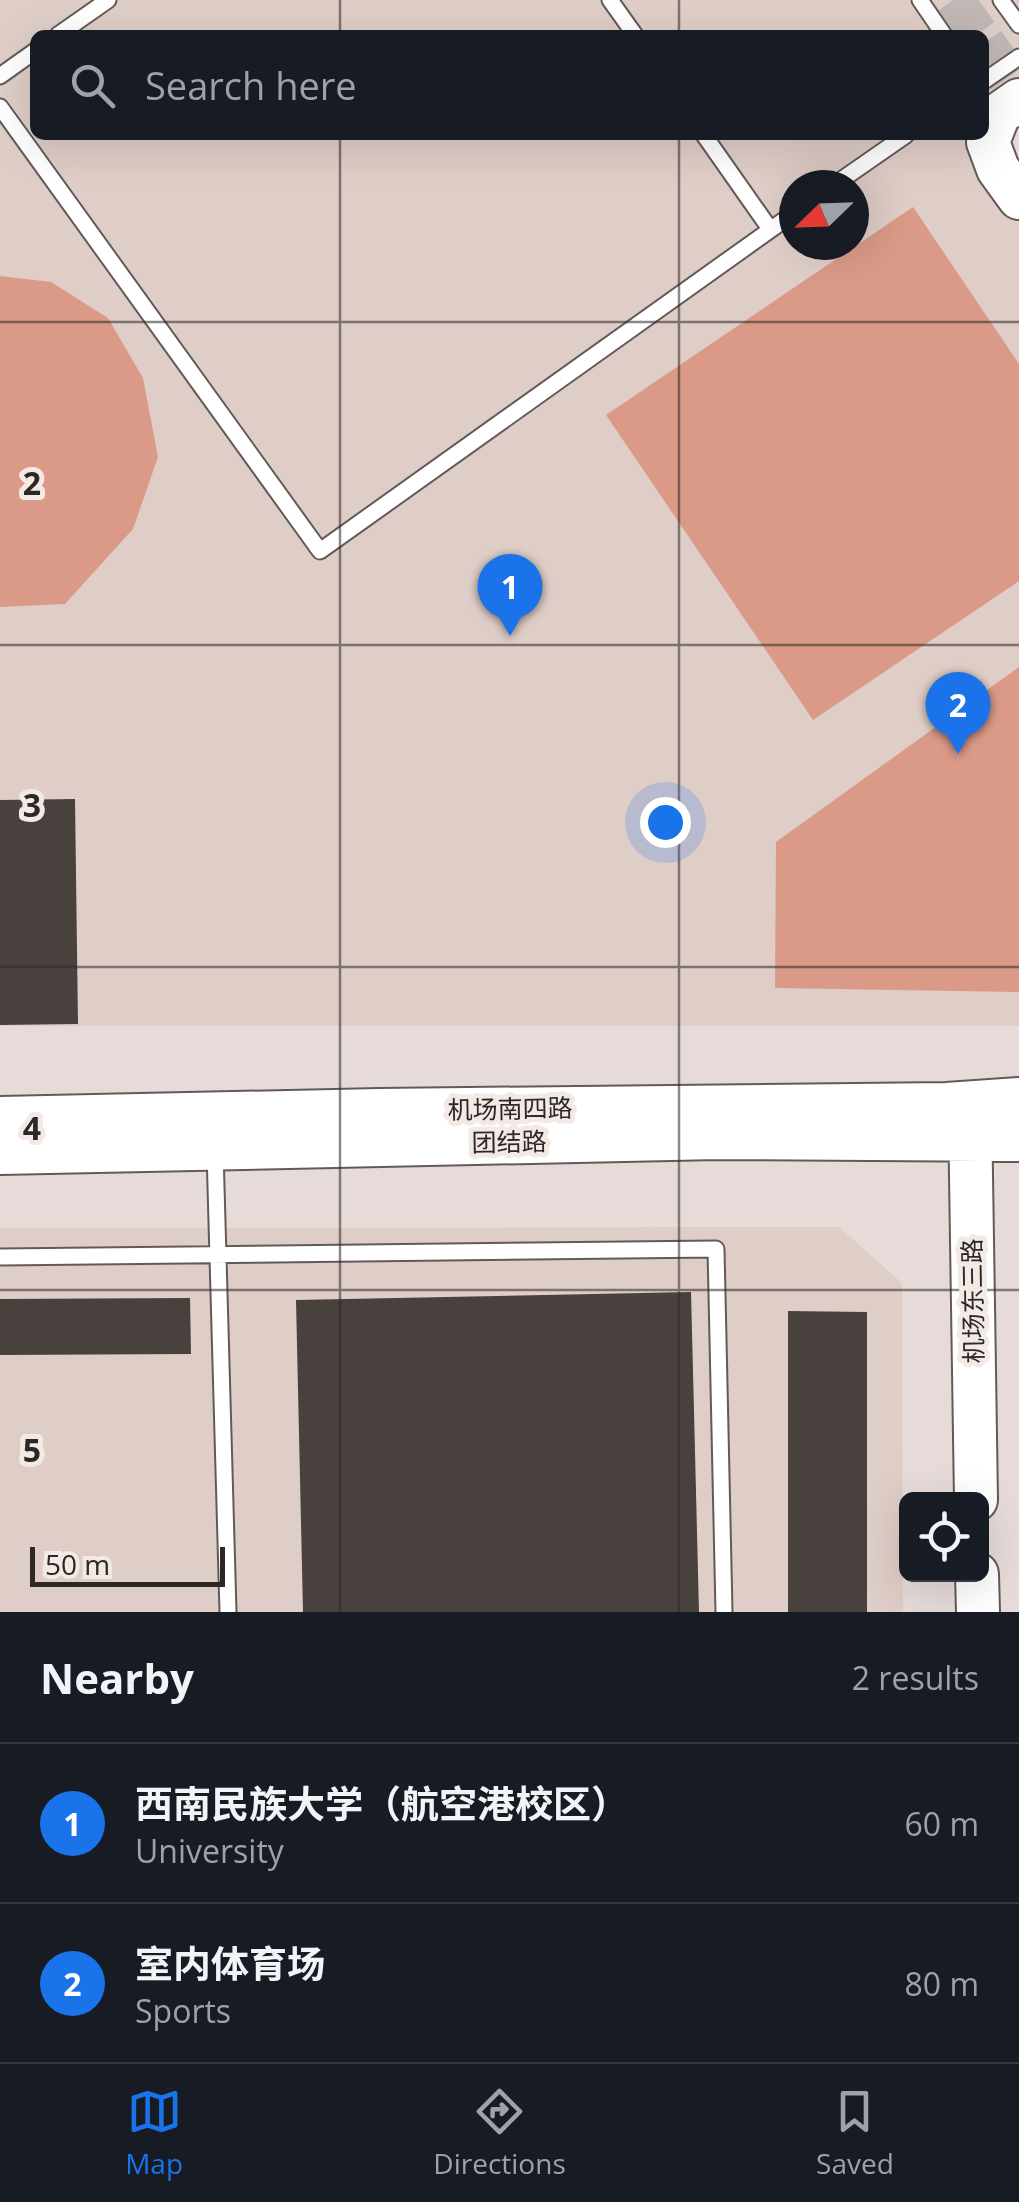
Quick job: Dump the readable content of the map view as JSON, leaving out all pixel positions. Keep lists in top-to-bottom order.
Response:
{
  "streets": {
    "main road": ["机场南四路", "团结路", "机场东三路"]
  },
  "crossings": [
    ["机场南四路", "团结路"],
    ["机场南四路", "机场东三路"],
    ["团结路", "机场东三路"]
  ],
  "scale_bar": "50 m",
  "north": "bottom left",
  "page": {
    "search": "Search here",
    "pins": ["1", "2"],
    "scale": "50 m",
    "heading": ["Nearby", "2 results"],
    "list": [
      {
        "mark": "1",
        "name": "西南民族大学（航空港校区）",
        "note": "University",
        "value": "60 m"
      },
      {
        "mark": "2",
        "name": "室内体育场",
        "note": "Sports",
        "value": "80 m"
      }
    ],
    "nav": ["Map", "Directions", "Saved"]
  },
  "grid": {
    "rows": [
      "2",
      "3",
      "4",
      "5"
    ]
  }
}
